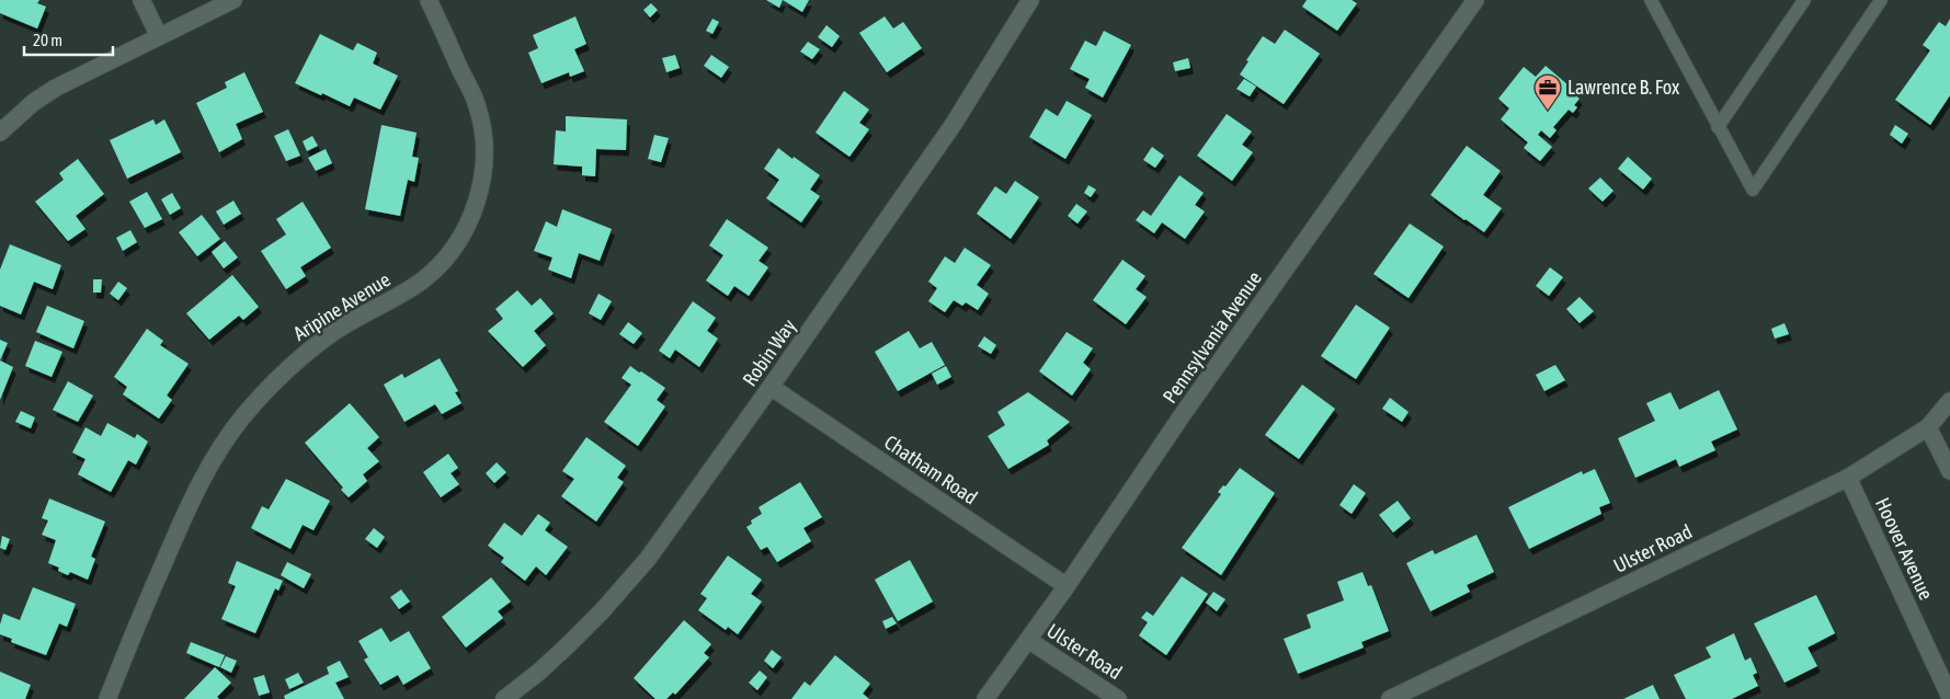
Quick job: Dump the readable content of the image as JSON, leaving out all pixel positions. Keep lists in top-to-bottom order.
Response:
{
  "streets": {
    "street": [
      "Aripine Avenue",
      "Pennsylvania Avenue",
      "Robin Way",
      "Chatham Road",
      "Ulster Road",
      "Hoover Avenue"
    ]
  },
  "crossings": [
    ["Pennsylvania Avenue", "Chatham Road"],
    ["Pennsylvania Avenue", "Ulster Road"],
    ["Robin Way", "Chatham Road"],
    ["Ulster Road", "Hoover Avenue"]
  ],
  "places": {
    "office": ["Lawrence B. Fox"]
  },
  "scale_bar": "20 m"
}
